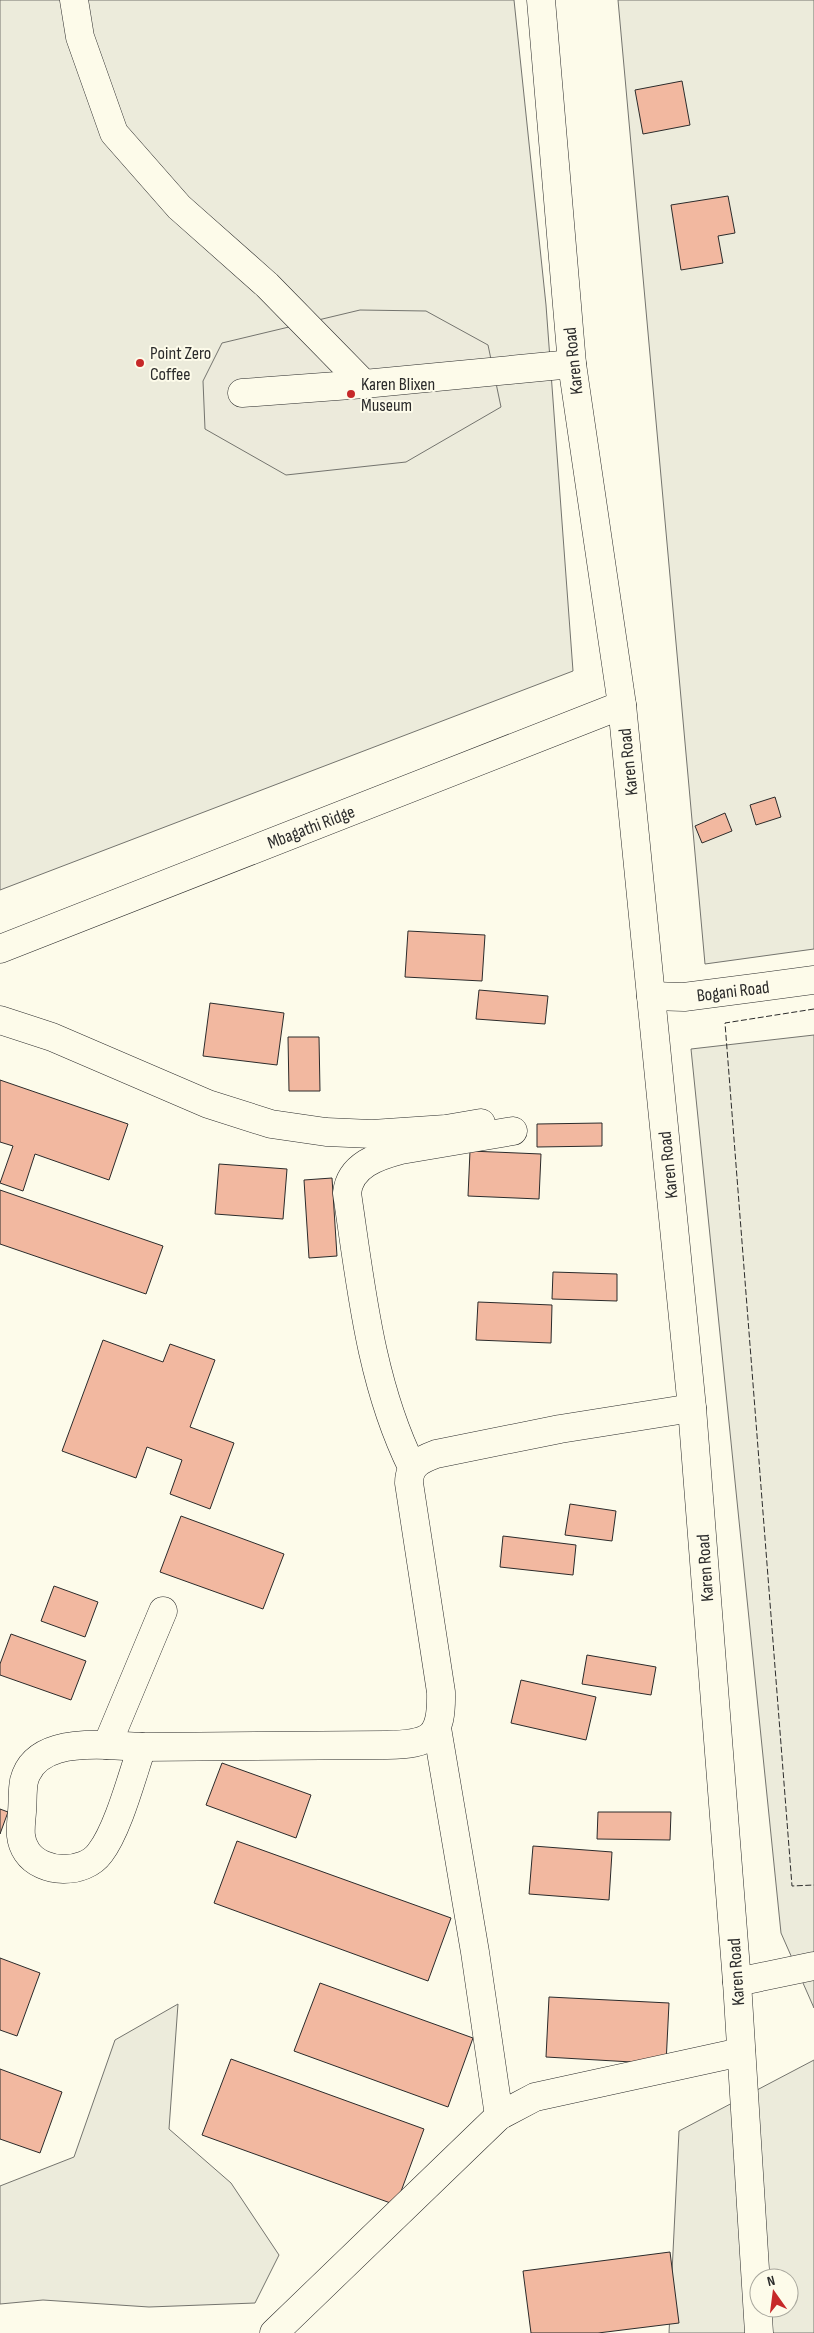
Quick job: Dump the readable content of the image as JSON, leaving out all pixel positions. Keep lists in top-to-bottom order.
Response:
{
  "streets": {
    "street": ["Karen Road", "Mbagathi Ridge", "Bogani Road"]
  },
  "crossings": [
    ["Karen Road", "Mbagathi Ridge"],
    ["Karen Road", "Bogani Road"]
  ],
  "places": ["Point Zero Coffee", "Karen Blixen Museum"],
  "north": "top"
}
